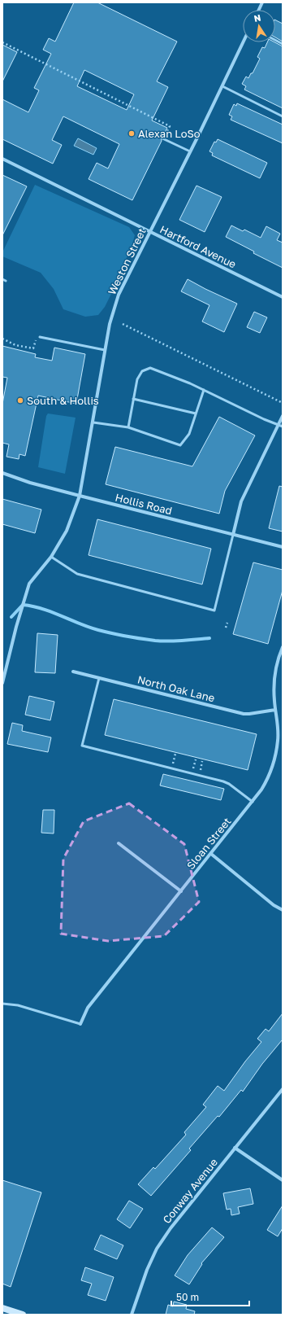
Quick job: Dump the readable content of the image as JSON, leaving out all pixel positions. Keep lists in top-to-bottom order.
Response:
{
  "streets": {
    "street": [
      "Hartford Avenue",
      "Weston Street",
      "Hollis Road",
      "North Oak Lane",
      "Sloan Street",
      "Conway Avenue"
    ]
  },
  "crossings": [
    ["Hartford Avenue", "Weston Street"],
    ["Weston Street", "Hollis Road"],
    ["North Oak Lane", "Sloan Street"]
  ],
  "places": ["Alexan LoSo", "South & Hollis"],
  "scale_bar": "50 m",
  "north": "top"
}
